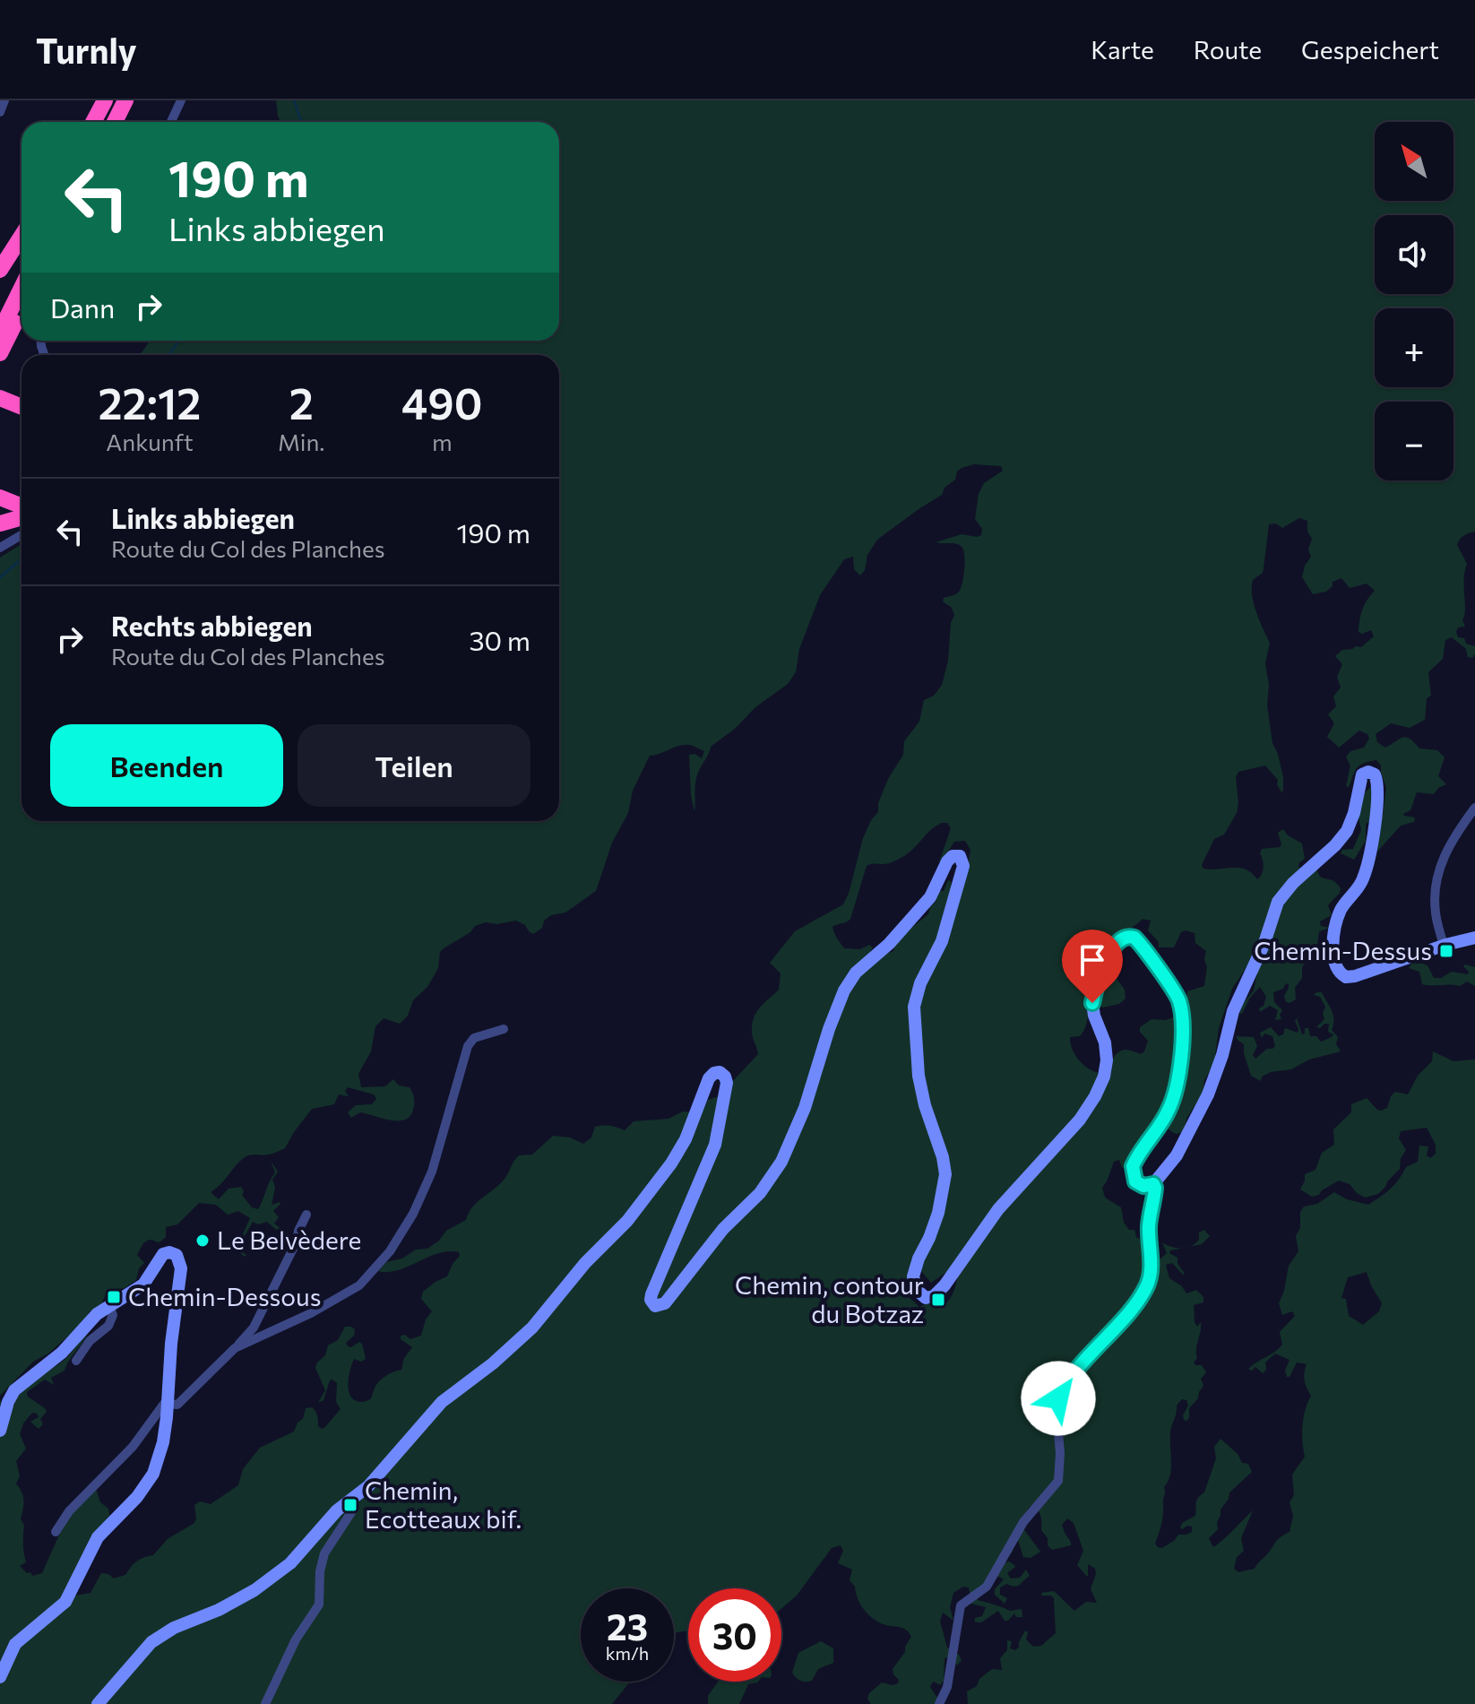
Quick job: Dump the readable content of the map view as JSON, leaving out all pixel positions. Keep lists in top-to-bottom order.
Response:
{
  "places": {
    "transit": [
      "Chemin-Dessus",
      "Chemin-Dessous",
      "Chemin, contour du Botzaz",
      "Chemin, Ecotteaux bif."
    ],
    "other": ["Le Belvèdere"]
  },
  "north": "top left",
  "page": {
    "header": "Turnly",
    "nav": ["Karte", "Route", "Gespeichert"],
    "map_buttons": ["+", "−"],
    "turn": ["190 m", "Links abbiegen"],
    "then": "Dann",
    "eta": [
      "22:12",
      "Ankunft",
      "2",
      "Min.",
      "490",
      "m"
    ],
    "list": [
      {
        "name": "Links abbiegen",
        "note": "Route du Col des Planches",
        "value": "190 m"
      },
      {
        "name": "Rechts abbiegen",
        "note": "Route du Col des Planches",
        "value": "30 m"
      }
    ],
    "buttons": ["Beenden", "Teilen"],
    "speed": "23 km/h",
    "limit": "30"
  }
}
